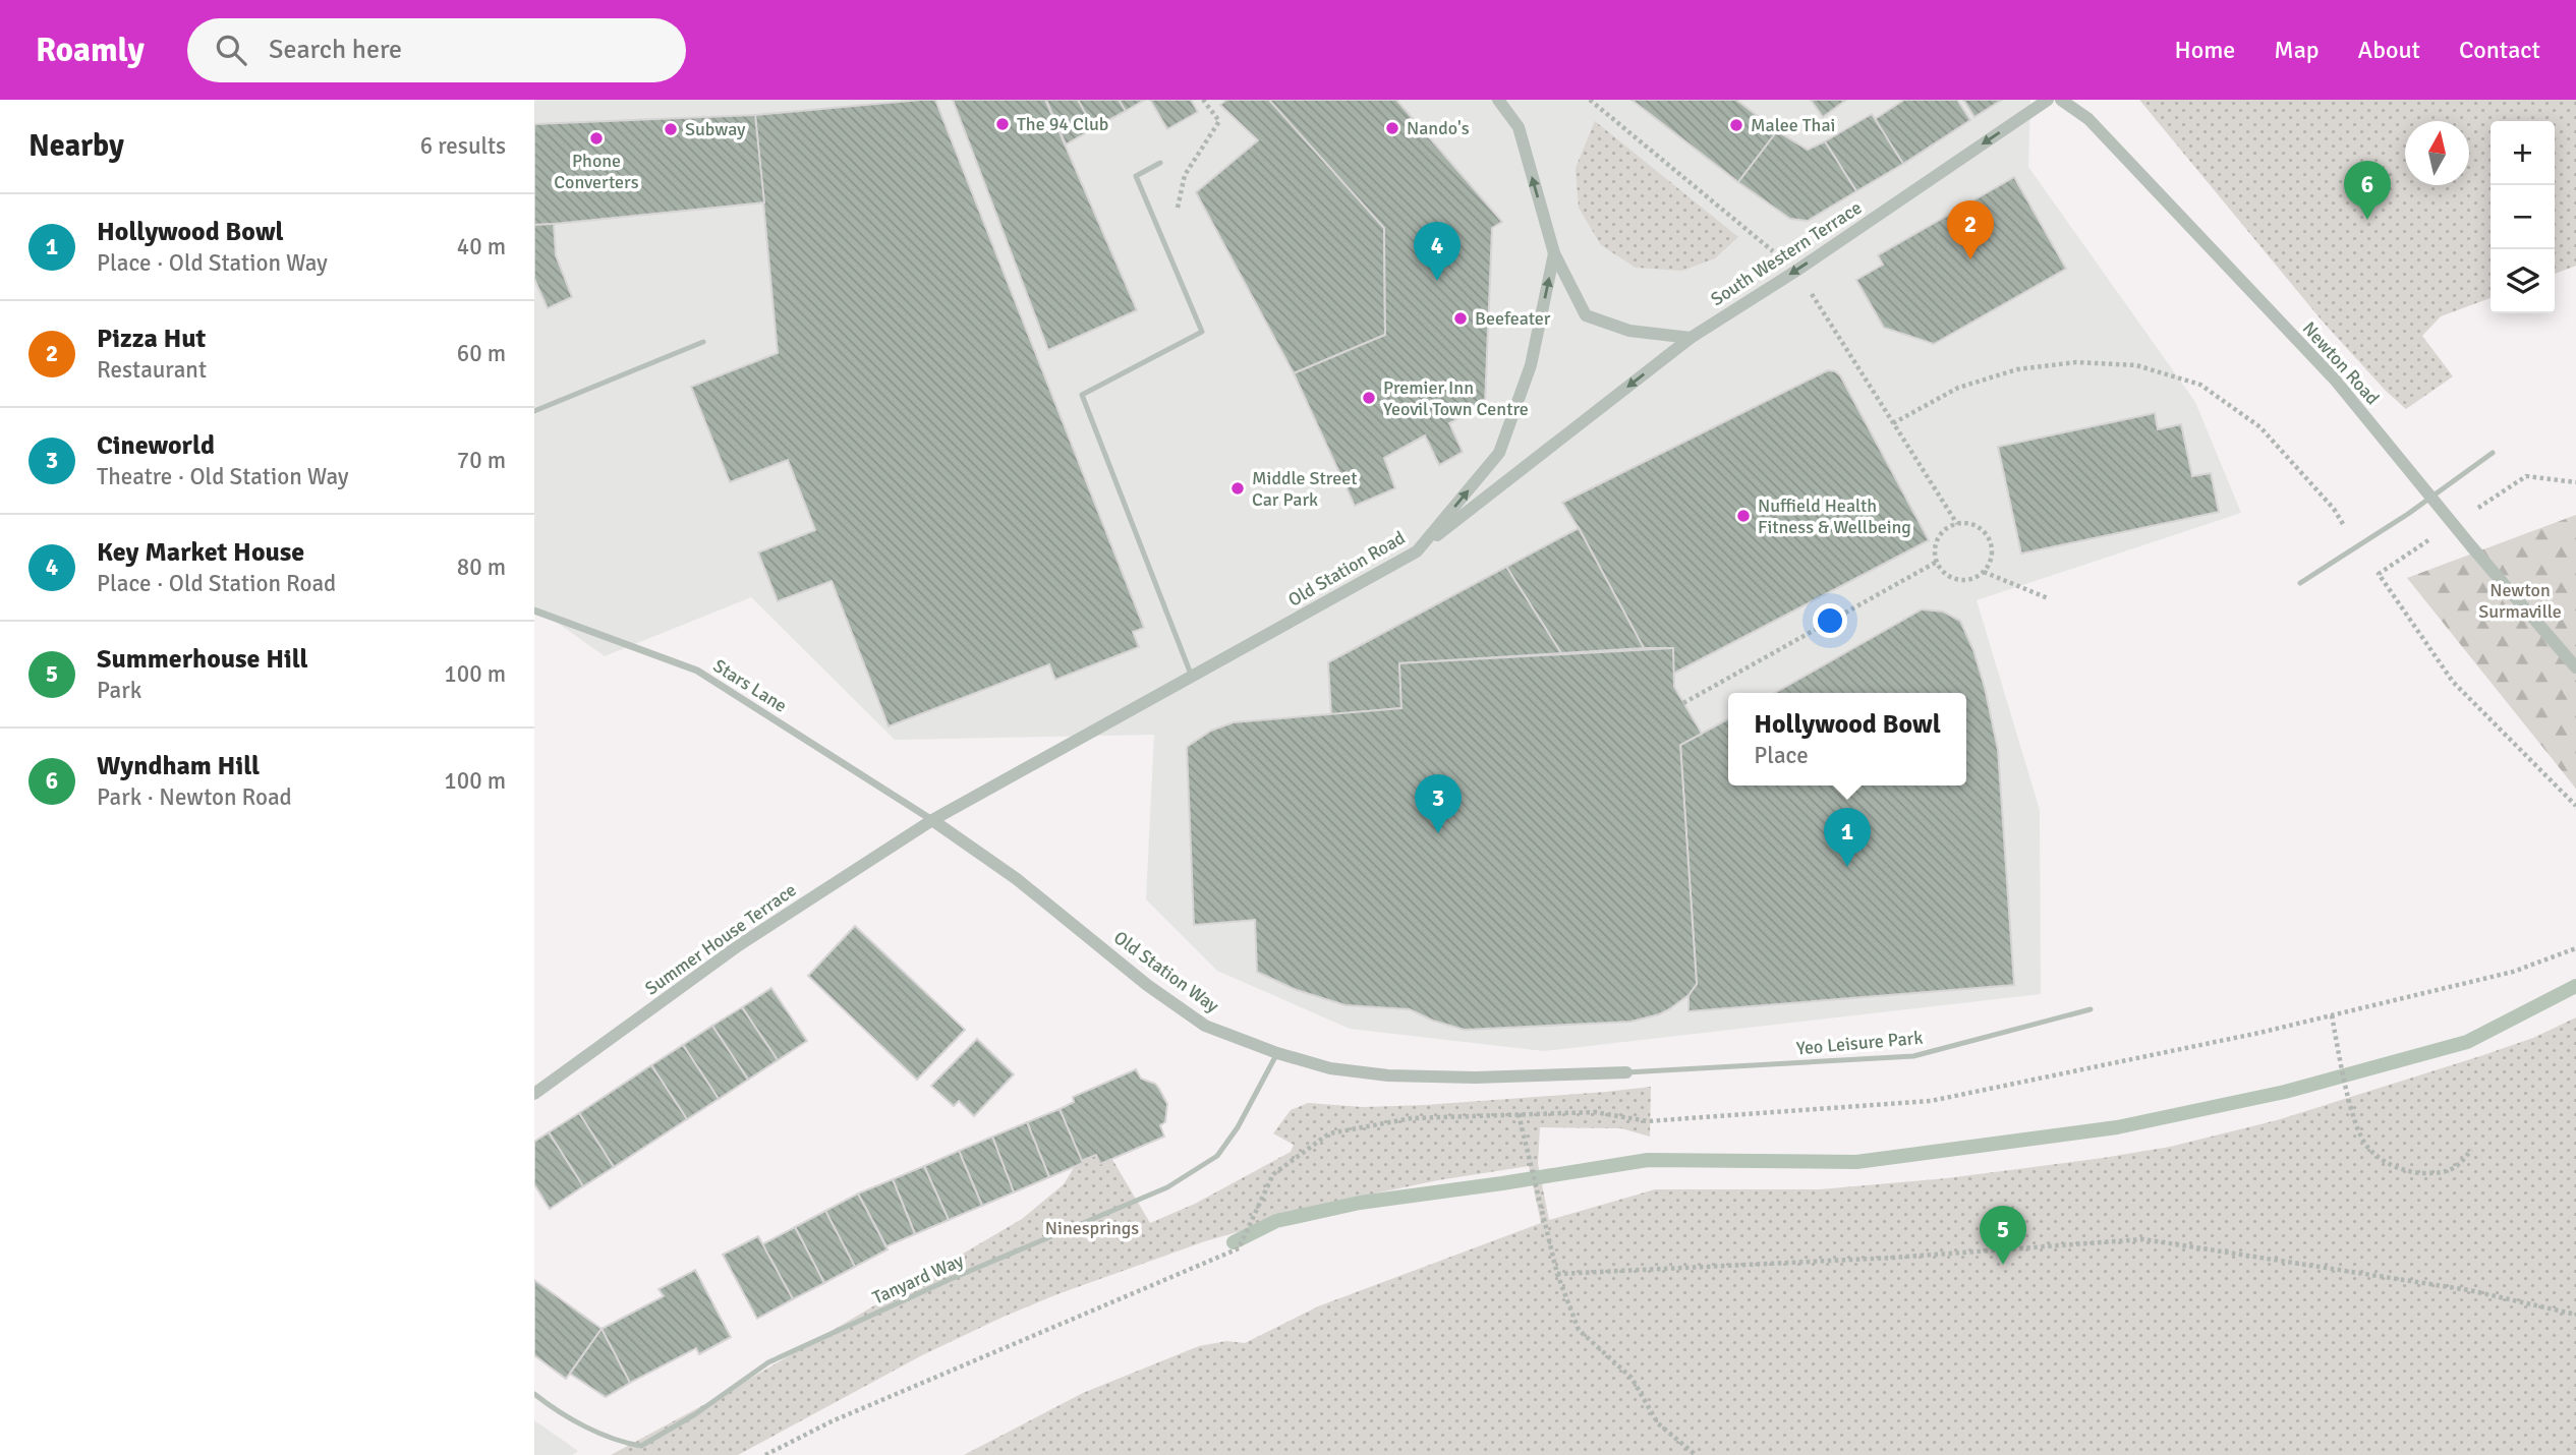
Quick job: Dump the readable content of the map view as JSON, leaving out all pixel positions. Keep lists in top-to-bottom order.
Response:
{
  "streets": {
    "street": [
      "South Western Terrace",
      "Newton Road",
      "Old Station Road",
      "Stars Lane",
      "Summer House Terrace",
      "Old Station Way"
    ],
    "lane": ["Yeo Leisure Park", "Tanyard Way"]
  },
  "crossings": [
    ["South Western Terrace", "Old Station Road"],
    ["Old Station Road", "Stars Lane"],
    ["Old Station Road", "Summer House Terrace"],
    ["Old Station Road", "Old Station Way"],
    ["Stars Lane", "Summer House Terrace"],
    ["Stars Lane", "Old Station Way"],
    ["Summer House Terrace", "Old Station Way"],
    ["Old Station Way", "Yeo Leisure Park"],
    ["Old Station Way", "Tanyard Way"]
  ],
  "one_way": ["South Western Terrace", "Old Station Road"],
  "parks": ["Newton Surmaville", "Ninesprings"],
  "places": [
    "The 94 Club",
    "Malee Thai",
    "Nando's",
    "Subway",
    "Phone Converters",
    "Beefeater",
    "Premier Inn Yeovil Town Centre",
    "Middle Street Car Park",
    "Nuffield Health Fitness & Wellbeing"
  ],
  "north": "top",
  "page": {
    "header": "Roamly",
    "search": "Search here",
    "nav": [
      "Home",
      "Map",
      "About",
      "Contact"
    ],
    "heading": ["Nearby", "6 results"],
    "map_buttons": ["+", "−"],
    "pins": [
      "6",
      "2",
      "4",
      "3",
      "1",
      "5"
    ],
    "list": [
      {
        "mark": "1",
        "name": "Hollywood Bowl",
        "note": "Place · Old Station Way",
        "value": "40 m"
      },
      {
        "mark": "2",
        "name": "Pizza Hut",
        "note": "Restaurant",
        "value": "60 m"
      },
      {
        "mark": "3",
        "name": "Cineworld",
        "note": "Theatre · Old Station Way",
        "value": "70 m"
      },
      {
        "mark": "4",
        "name": "Key Market House",
        "note": "Place · Old Station Road",
        "value": "80 m"
      },
      {
        "mark": "5",
        "name": "Summerhouse Hill",
        "note": "Park",
        "value": "100 m"
      },
      {
        "mark": "6",
        "name": "Wyndham Hill",
        "note": "Park · Newton Road",
        "value": "100 m"
      }
    ],
    "popup": ["Hollywood Bowl", "Place"]
  }
}
